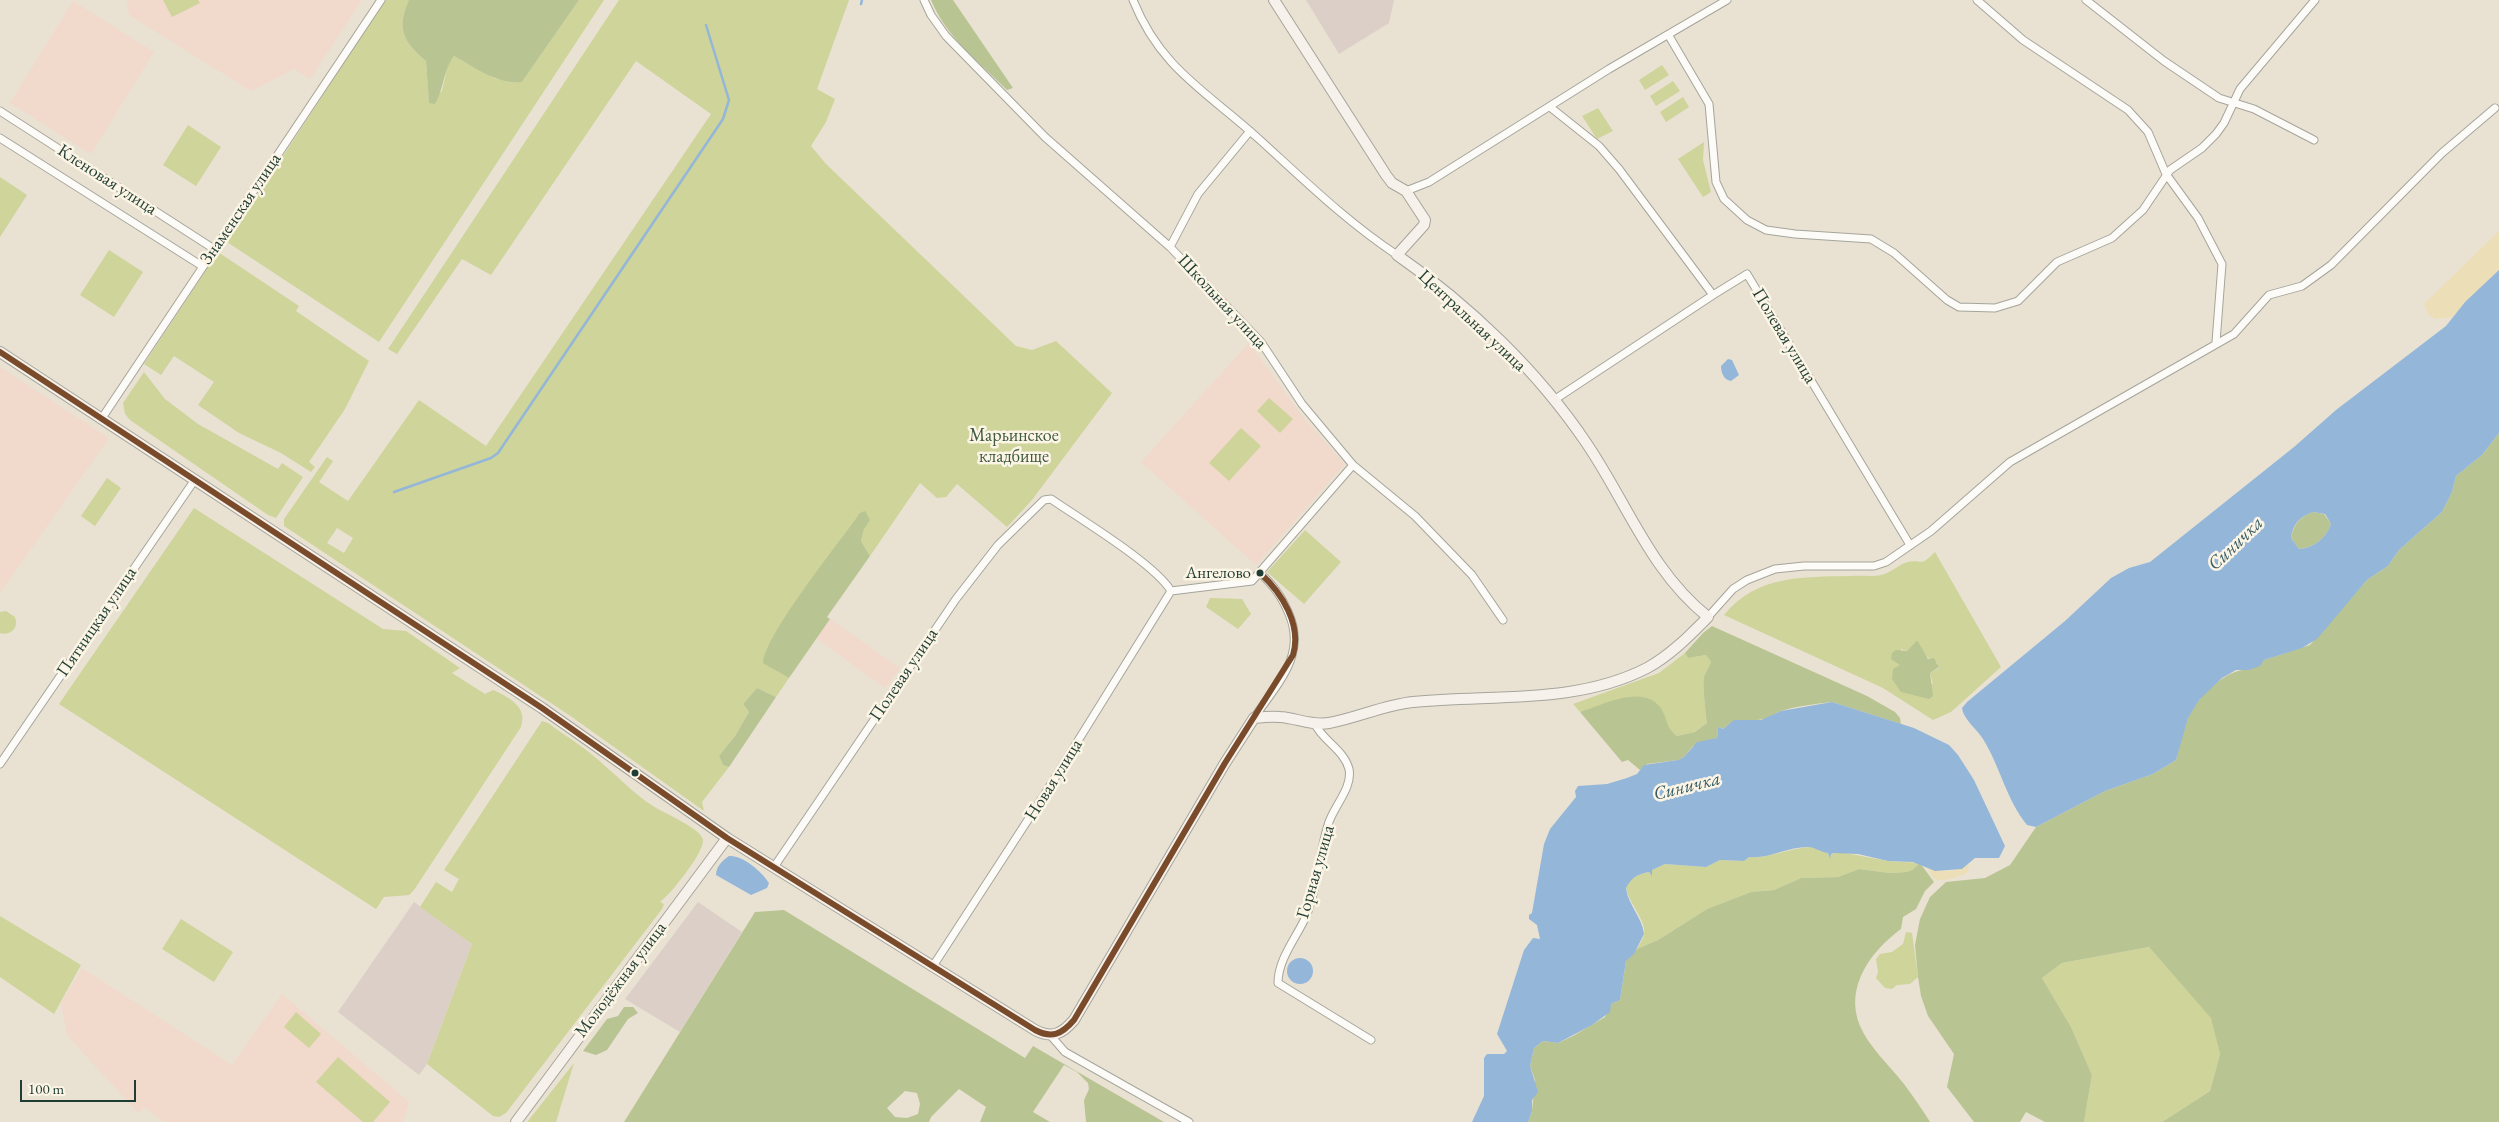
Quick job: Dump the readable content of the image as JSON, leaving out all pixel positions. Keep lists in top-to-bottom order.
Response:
{
  "streets": {
    "street": [
      "Кленовая улица",
      "Знаменская улица",
      "Школьная улица",
      "Центральная улица",
      "Полевая улица",
      "Пятницкая улица",
      "Новая улица",
      "Горная улица",
      "Молодёжная улица"
    ]
  },
  "crossings": [
    ["Кленовая улица", "Знаменская улица"],
    ["Полевая улица", "Новая улица"]
  ],
  "water": ["Синичка"],
  "parks": ["Марьинское кладбище"],
  "places": ["Ангелово"],
  "scale_bar": "100 m"
}
